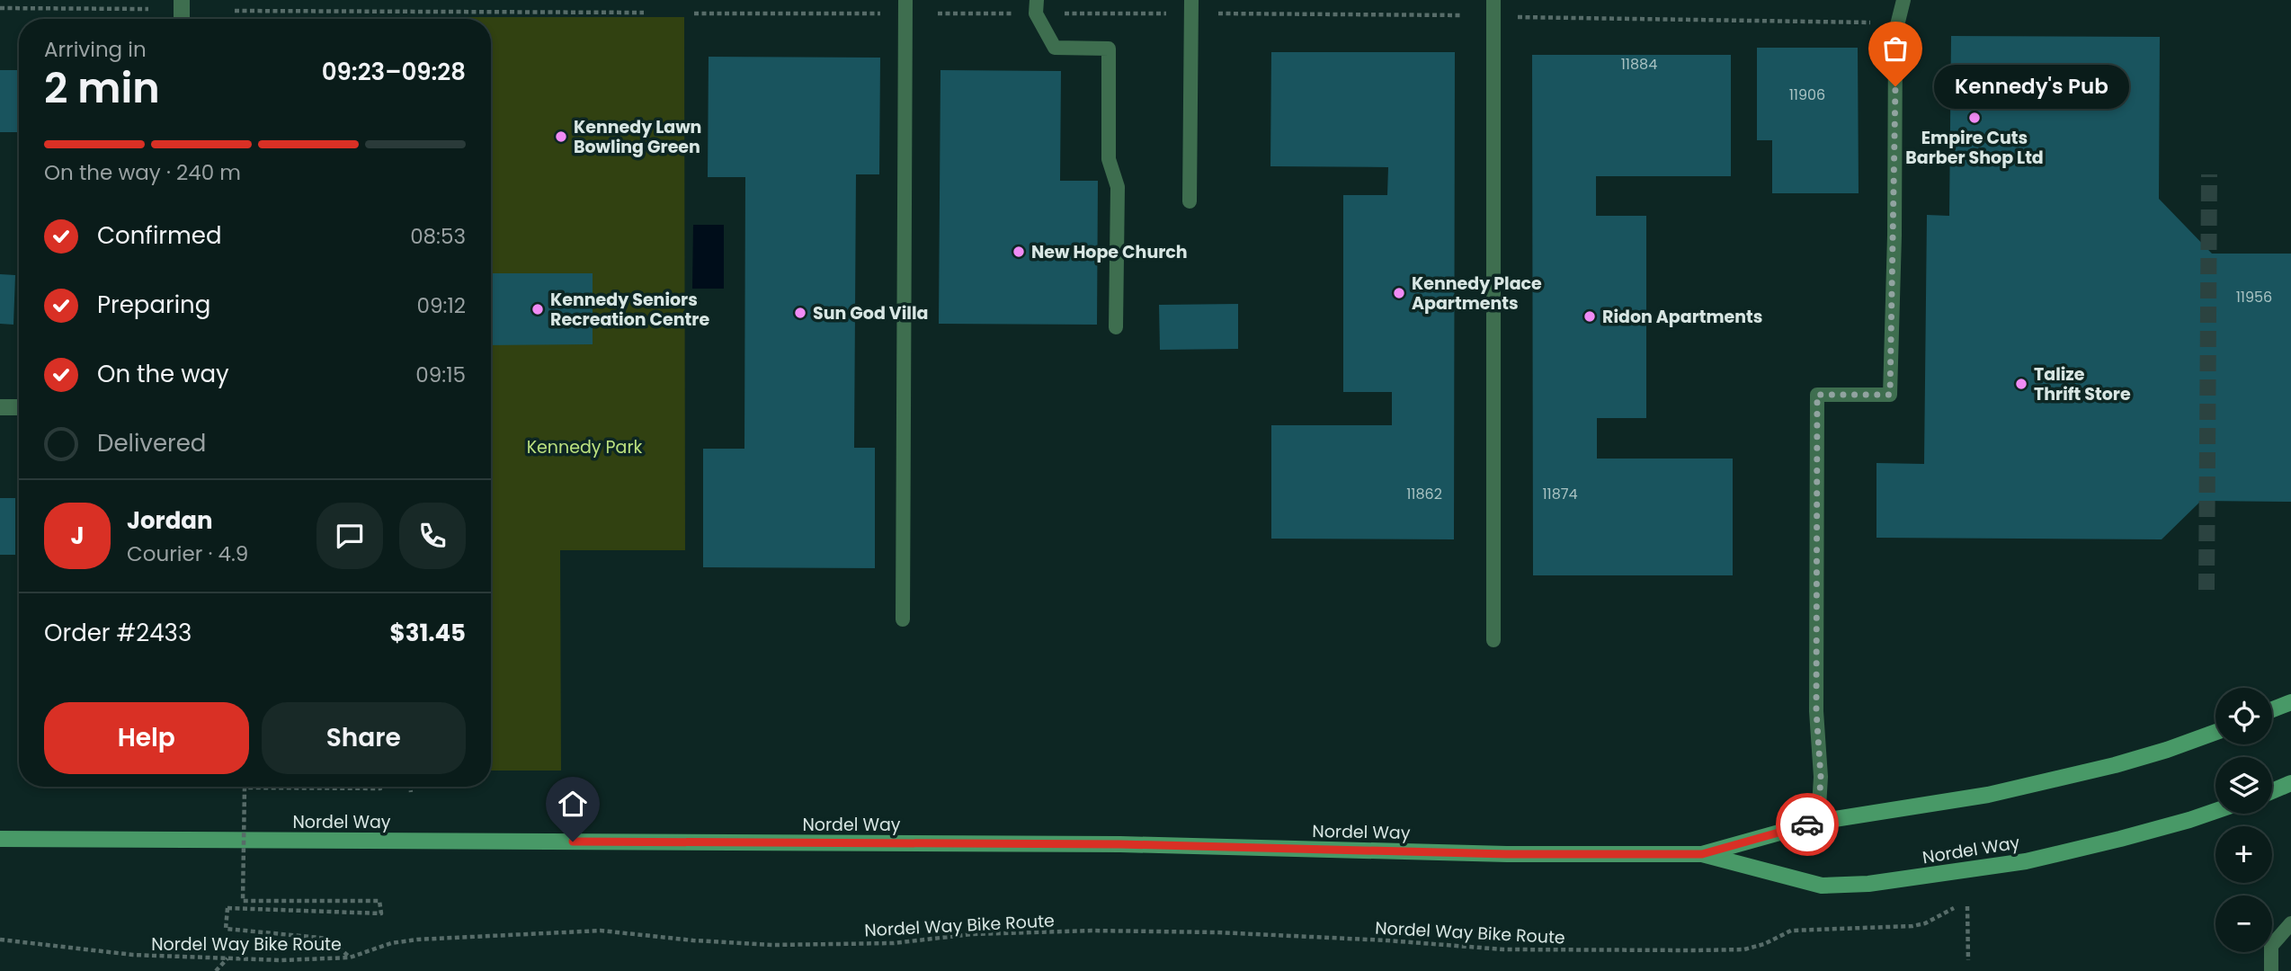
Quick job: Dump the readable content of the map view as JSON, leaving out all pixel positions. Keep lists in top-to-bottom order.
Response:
{
  "streets": {
    "main road": ["Nordel Way"],
    "path": ["Nordel Way Bike Route"]
  },
  "parks": ["Kennedy Park"],
  "places": [
    "Kennedy's Pub",
    "Empire Cuts Barber Shop Ltd",
    "Kennedy Lawn Bowling Green",
    "New Hope Church",
    "Kennedy Place Apartments",
    "Kennedy Seniors Recreation Centre",
    "Sun God Villa",
    "Ridon Apartments",
    "Talize Thrift Store"
  ],
  "house_numbers": [
    "11884",
    "11906",
    "11956",
    "11862",
    "11874"
  ],
  "page": {
    "heading": ["2 min", "Arriving in", "09:23–09:28"],
    "panel": [
      "Jordan",
      "Courier · 4.9",
      "Order #2433",
      "$31.45"
    ],
    "bubble": "Kennedy's Pub",
    "bar": "On the way · 240 m",
    "list": [
      ["Confirmed", "08:53"],
      ["Preparing", "09:12"],
      ["On the way", "09:15"],
      "Delivered"
    ],
    "round": "J",
    "map_buttons": ["+", "−"],
    "buttons": ["Help", "Share"]
  }
}
